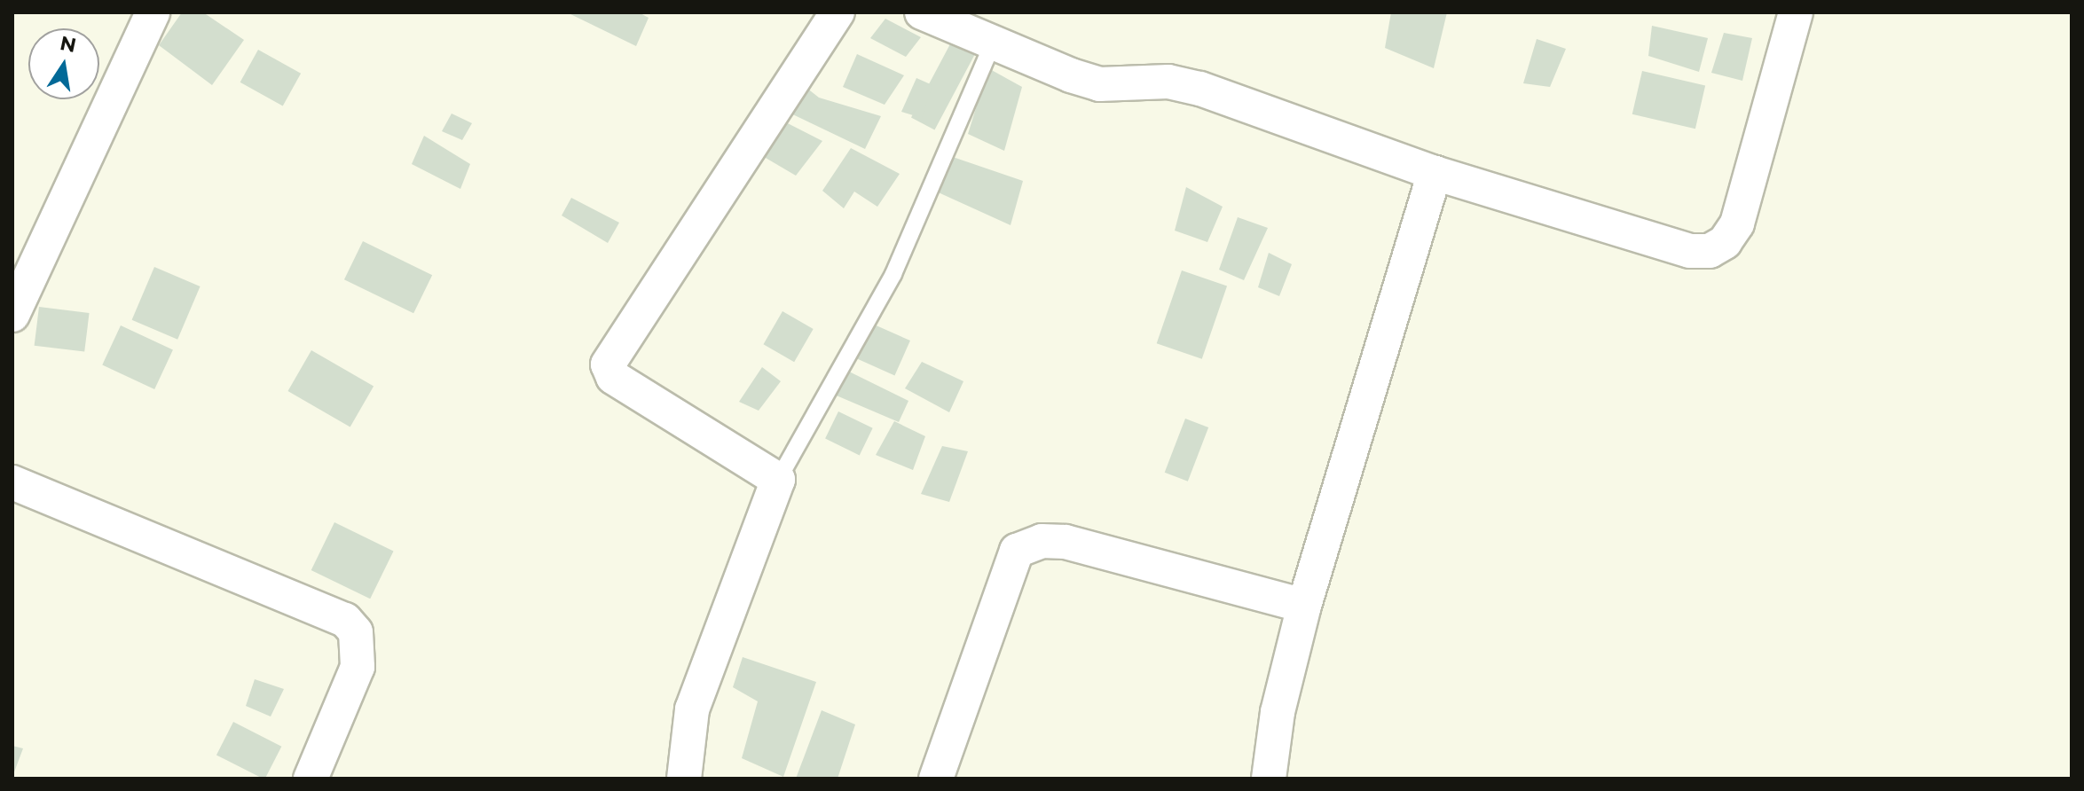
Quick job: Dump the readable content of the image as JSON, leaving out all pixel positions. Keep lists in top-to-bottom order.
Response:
{
  "north": "top"
}
